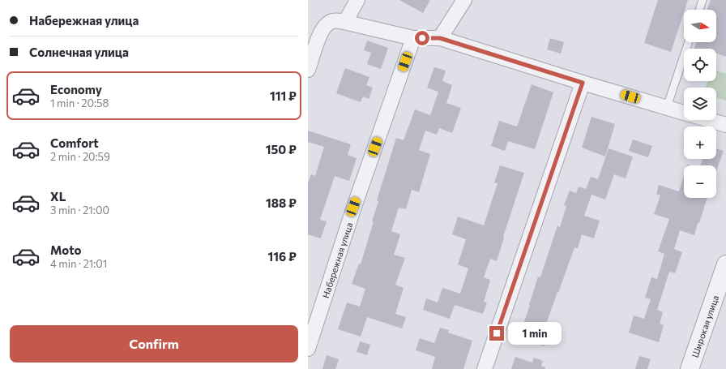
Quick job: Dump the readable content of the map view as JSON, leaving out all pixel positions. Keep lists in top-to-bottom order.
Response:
{
  "streets": {
    "street": ["Набережная улица", "Широкая улица"]
  },
  "north": "right",
  "page": {
    "banner": ["Набережная улица", "Солнечная улица"],
    "map_buttons": ["+", "−"],
    "list": [
      {
        "name": "Economy",
        "note": "1 min · 20:58",
        "value": "111 ₽"
      },
      {
        "name": "Comfort",
        "note": "2 min · 20:59",
        "value": "150 ₽"
      },
      {
        "name": "XL",
        "note": "3 min · 21:00",
        "value": "188 ₽"
      },
      {
        "name": "Moto",
        "note": "4 min · 21:01",
        "value": "116 ₽"
      }
    ],
    "buttons": "Confirm",
    "bubble": "1 min"
  }
}
